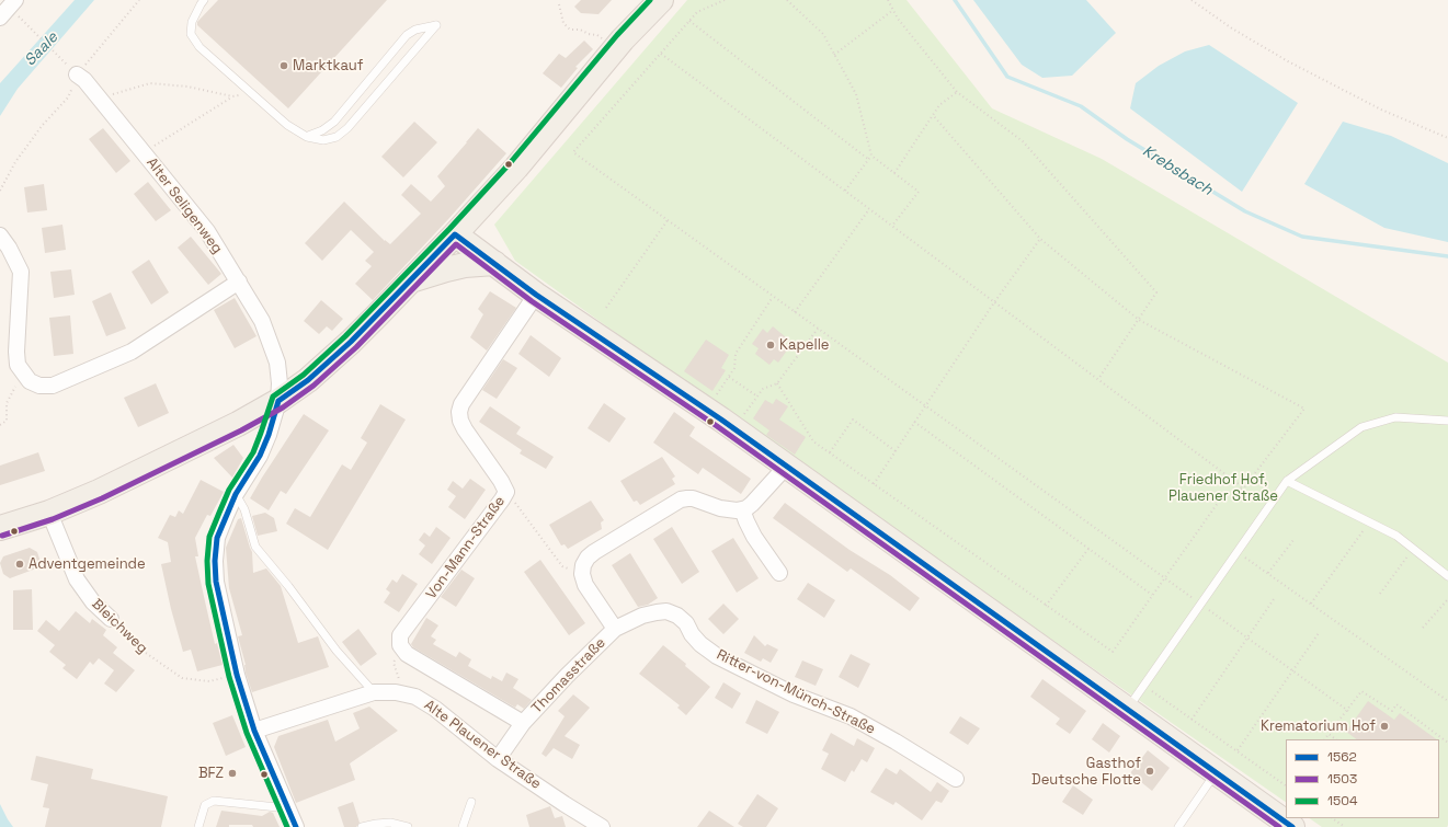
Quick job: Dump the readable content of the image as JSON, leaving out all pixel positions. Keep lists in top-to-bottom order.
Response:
{
  "streets": {
    "street": [
      "Alter Seligenweg",
      "Von-Mann-Straße",
      "Bleichweg",
      "Thomasstraße",
      "Ritter-von-Münch-Straße",
      "Alte Plauener Straße"
    ]
  },
  "crossings": [
    ["Alter Seligenweg", "Bleichweg"],
    ["Alter Seligenweg", "Alte Plauener Straße"],
    ["Thomasstraße", "Ritter-von-Münch-Straße"],
    ["Thomasstraße", "Alte Plauener Straße"]
  ],
  "water": ["Saale", "Krebsbach"],
  "parks": ["Friedhof Hof, Plauener Straße"],
  "places": [
    "Marktkauf",
    "Kapelle",
    "Adventgemeinde",
    "Krematorium Hof",
    "Gasthof Deutsche Flotte",
    "BFZ"
  ],
  "lines": ["transit line 1504", "transit line 1562", "transit line 1503"],
  "legend": ["1562", "1503", "1504"]
}
